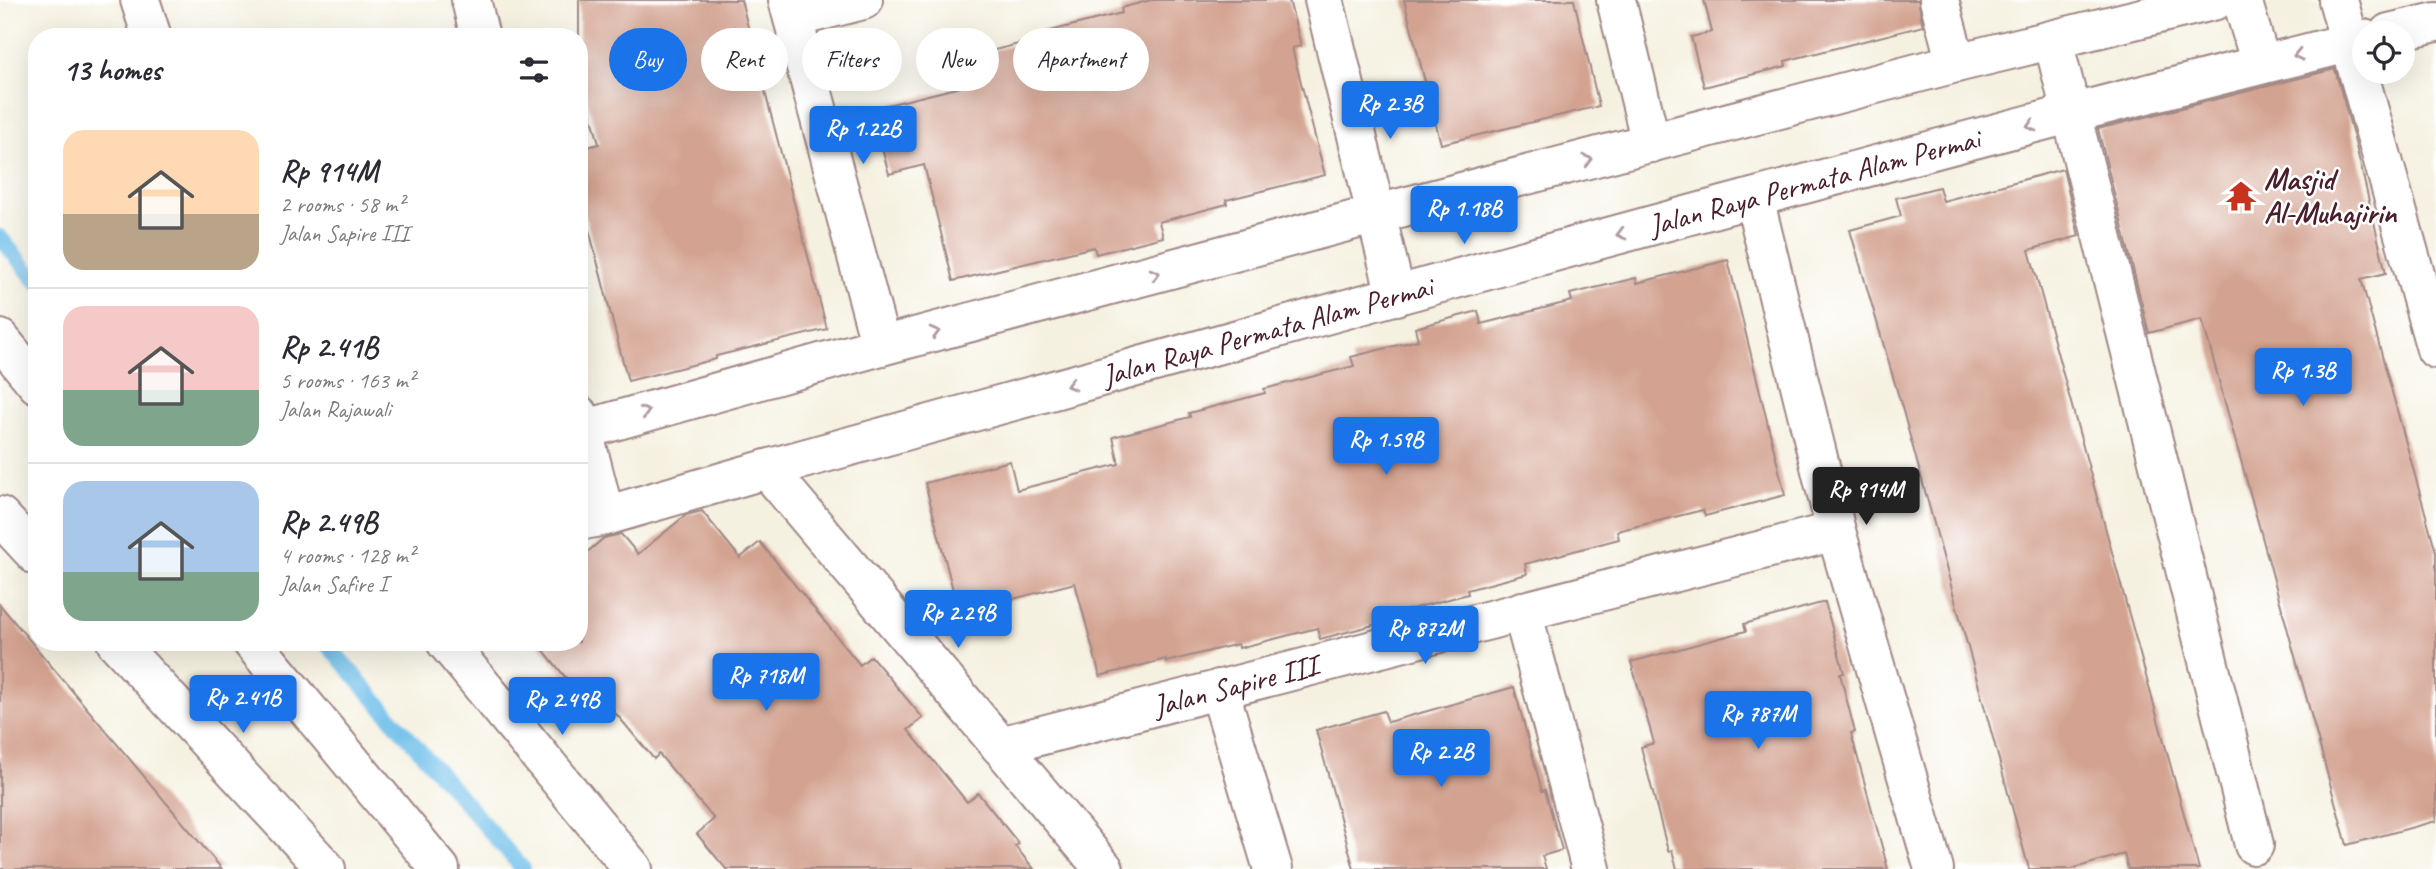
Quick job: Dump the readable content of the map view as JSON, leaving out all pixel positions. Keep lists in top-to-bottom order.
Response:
{
  "streets": {
    "street": ["Jalan Raya Permata Alam Permai", "Jalan Sapire III"]
  },
  "places": {
    "temple": ["Masjid Al-Muhajirin"]
  },
  "page": {
    "chip": [
      "Buy",
      "Rent",
      "Filters",
      "New",
      "Apartment"
    ],
    "heading": "13 homes",
    "price": [
      "Rp 2.3B",
      "Rp 1.22B",
      "Rp 1.18B",
      "Rp 1.3B",
      "Rp 1.59B",
      "Rp 914M",
      "Rp 2.29B",
      "Rp 872M",
      "Rp 718M",
      "Rp 2.41B",
      "Rp 2.49B",
      "Rp 787M",
      "Rp 2.2B"
    ],
    "list": [
      {
        "name": "Rp 914M",
        "note": "2 rooms · 58 m² · Jalan Sapire III"
      },
      {
        "name": "Rp 2.41B",
        "note": "5 rooms · 163 m² · Jalan Rajawali"
      },
      {
        "name": "Rp 2.49B",
        "note": "4 rooms · 128 m² · Jalan Safire I"
      }
    ]
  }
}
